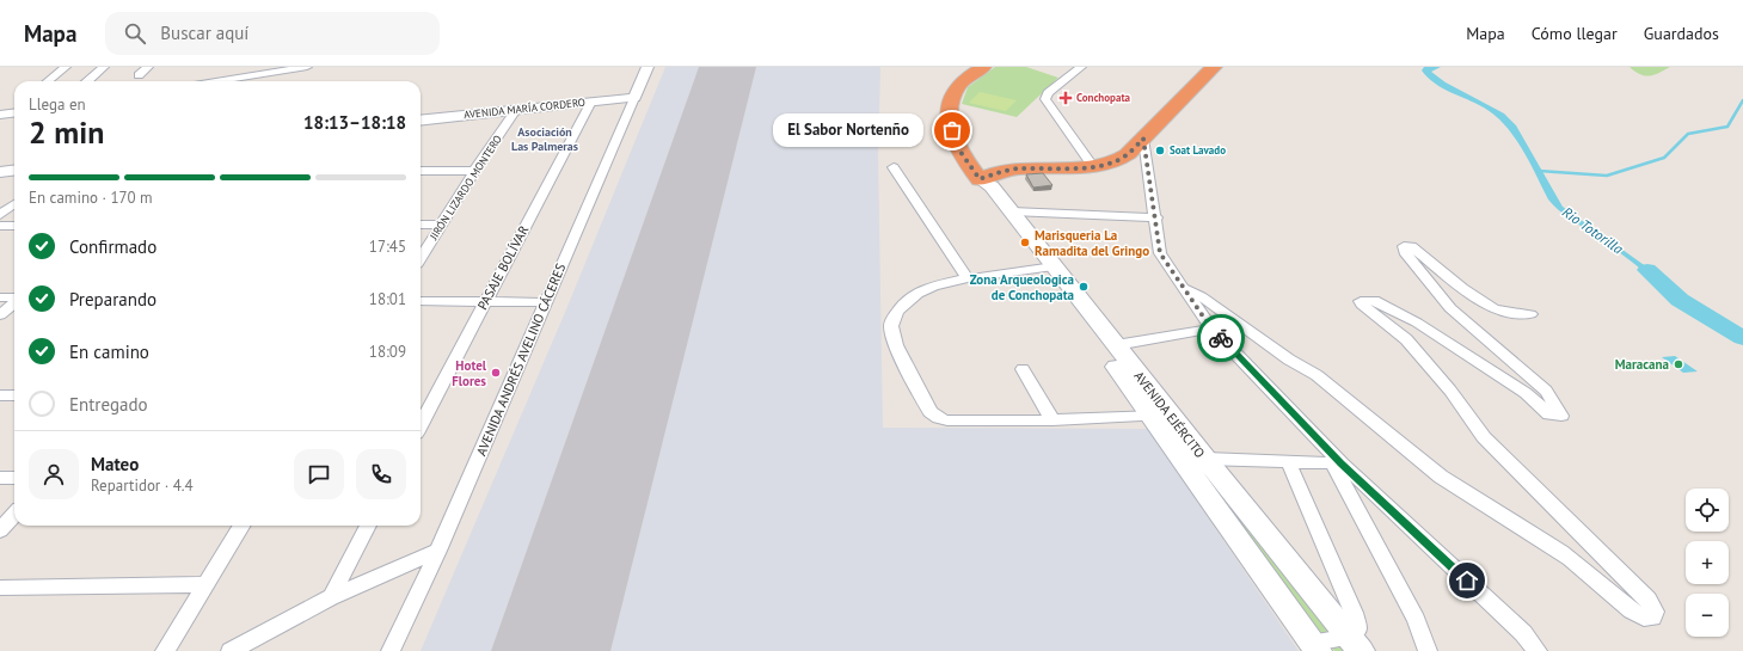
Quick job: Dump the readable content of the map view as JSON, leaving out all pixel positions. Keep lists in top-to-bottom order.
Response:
{
  "streets": {
    "highway": ["AVENIDA EJÉRCITO"],
    "street": [
      "AVENIDA MARÍA CORDERO",
      "JIRÓN LIZARDO MONTERO",
      "PASAJE BOLÍVAR",
      "AVENIDA ANDRÉS AVELINO CÁCERES"
    ]
  },
  "crossings": [
    ["AVENIDA MARÍA CORDERO", "JIRÓN LIZARDO MONTERO"],
    ["AVENIDA MARÍA CORDERO", "PASAJE BOLÍVAR"],
    ["AVENIDA MARÍA CORDERO", "AVENIDA ANDRÉS AVELINO CÁCERES"]
  ],
  "districts": ["Asociación Las Palmeras"],
  "water": ["Rio Totorilla"],
  "places": {
    "health": ["Conchopata"],
    "other": [
      "El Sabor Nortenño",
      "Soat Lavado",
      "Marisqueria La Ramadita del Gringo",
      "Zona Arqueologica de Conchopata",
      "Maracana",
      "Hotel Flores"
    ]
  },
  "page": {
    "header": "Mapa",
    "search": "Buscar aquí",
    "nav": ["Mapa", "Cómo llegar", "Guardados"],
    "heading": ["2 min", "Llega en", "18:13–18:18"],
    "panel": ["Mateo", "Repartidor · 4.4"],
    "bubble": "El Sabor Nortenño",
    "bar": "En camino · 170 m",
    "list": [
      ["Confirmado", "17:45"],
      ["Preparando", "18:01"],
      ["En camino", "18:09"],
      "Entregado"
    ],
    "map_buttons": ["+", "−"]
  }
}
